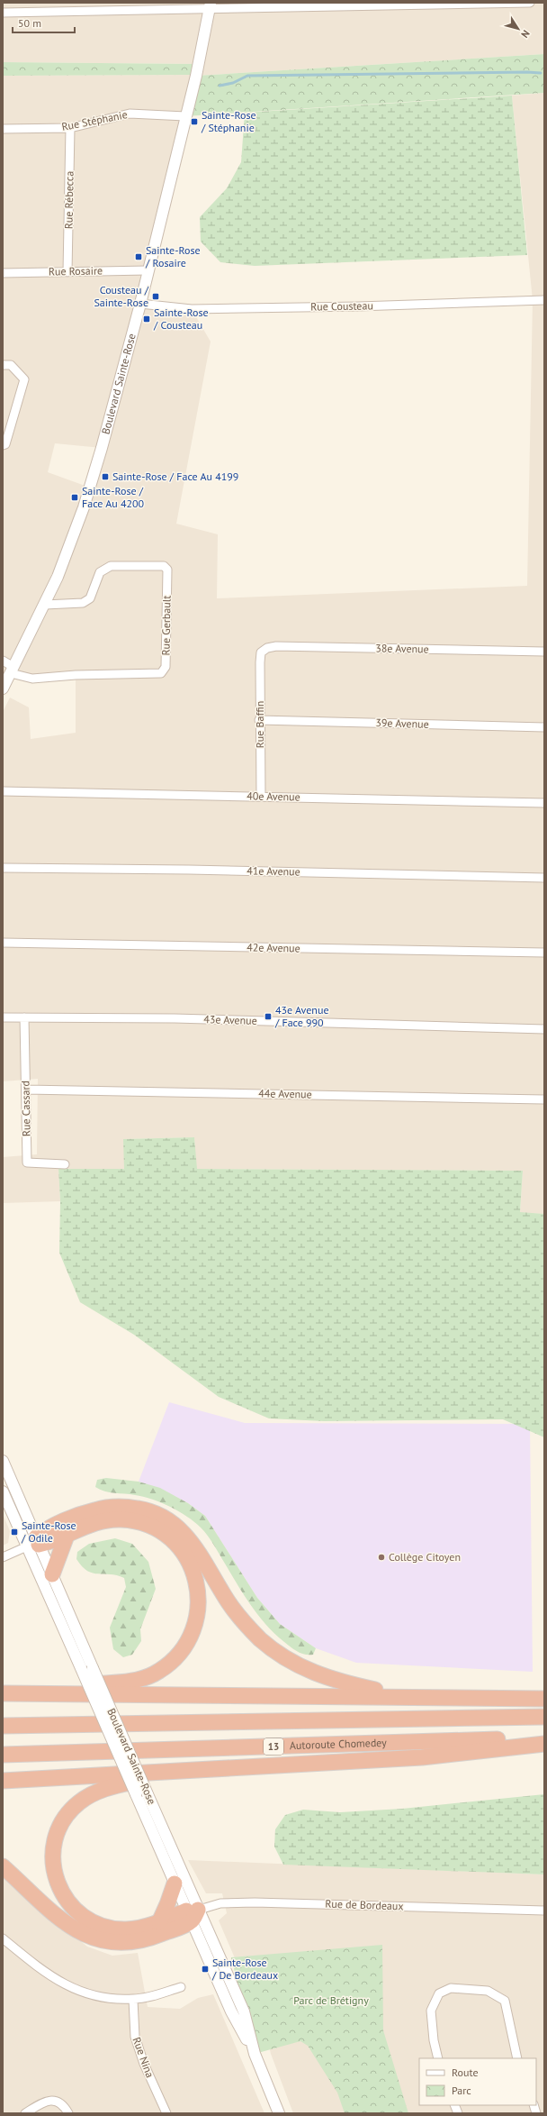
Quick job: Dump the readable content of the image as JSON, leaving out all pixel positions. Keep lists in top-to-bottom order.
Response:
{
  "streets": {
    "highway": ["Autoroute Chomedey", "13"],
    "street": [
      "Rue Stéphanie",
      "Rue Rébecca",
      "Rue Rosaire",
      "Rue Cousteau",
      "Boulevard Sainte-Rose",
      "Rue Gerbault",
      "38e Avenue",
      "39e Avenue",
      "Rue Baffin",
      "40e Avenue",
      "41e Avenue",
      "42e Avenue",
      "43e Avenue",
      "44e Avenue",
      "Rue Cassard",
      "Rue de Bordeaux",
      "Rue Nina"
    ]
  },
  "crossings": [
    ["Rue Stéphanie", "Rue Rébecca"],
    ["Rue Stéphanie", "Boulevard Sainte-Rose"],
    ["Rue Rébecca", "Rue Rosaire"],
    ["Rue Rosaire", "Boulevard Sainte-Rose"],
    ["Rue Cousteau", "Boulevard Sainte-Rose"],
    ["Boulevard Sainte-Rose", "Rue Gerbault"],
    ["Boulevard Sainte-Rose", "Rue de Bordeaux"],
    ["38e Avenue", "Rue Baffin"],
    ["39e Avenue", "Rue Baffin"],
    ["Rue Baffin", "40e Avenue"],
    ["43e Avenue", "Rue Cassard"],
    ["44e Avenue", "Rue Cassard"]
  ],
  "parks": ["Parc de Brétigny"],
  "places": {
    "transit": [
      "Sainte-Rose / Stéphanie",
      "Sainte-Rose / Rosaire",
      "Cousteau / Sainte-Rose",
      "Sainte-Rose / Cousteau",
      "Sainte-Rose / Face Au 4199",
      "Sainte-Rose / Face Au 4200",
      "43e Avenue / Face 990",
      "Sainte-Rose / Odile",
      "Sainte-Rose / De Bordeaux"
    ],
    "other": ["Collège Citoyen"]
  },
  "legend": ["Route", "Parc"],
  "scale_bar": "50 m",
  "north": "bottom right"
}
